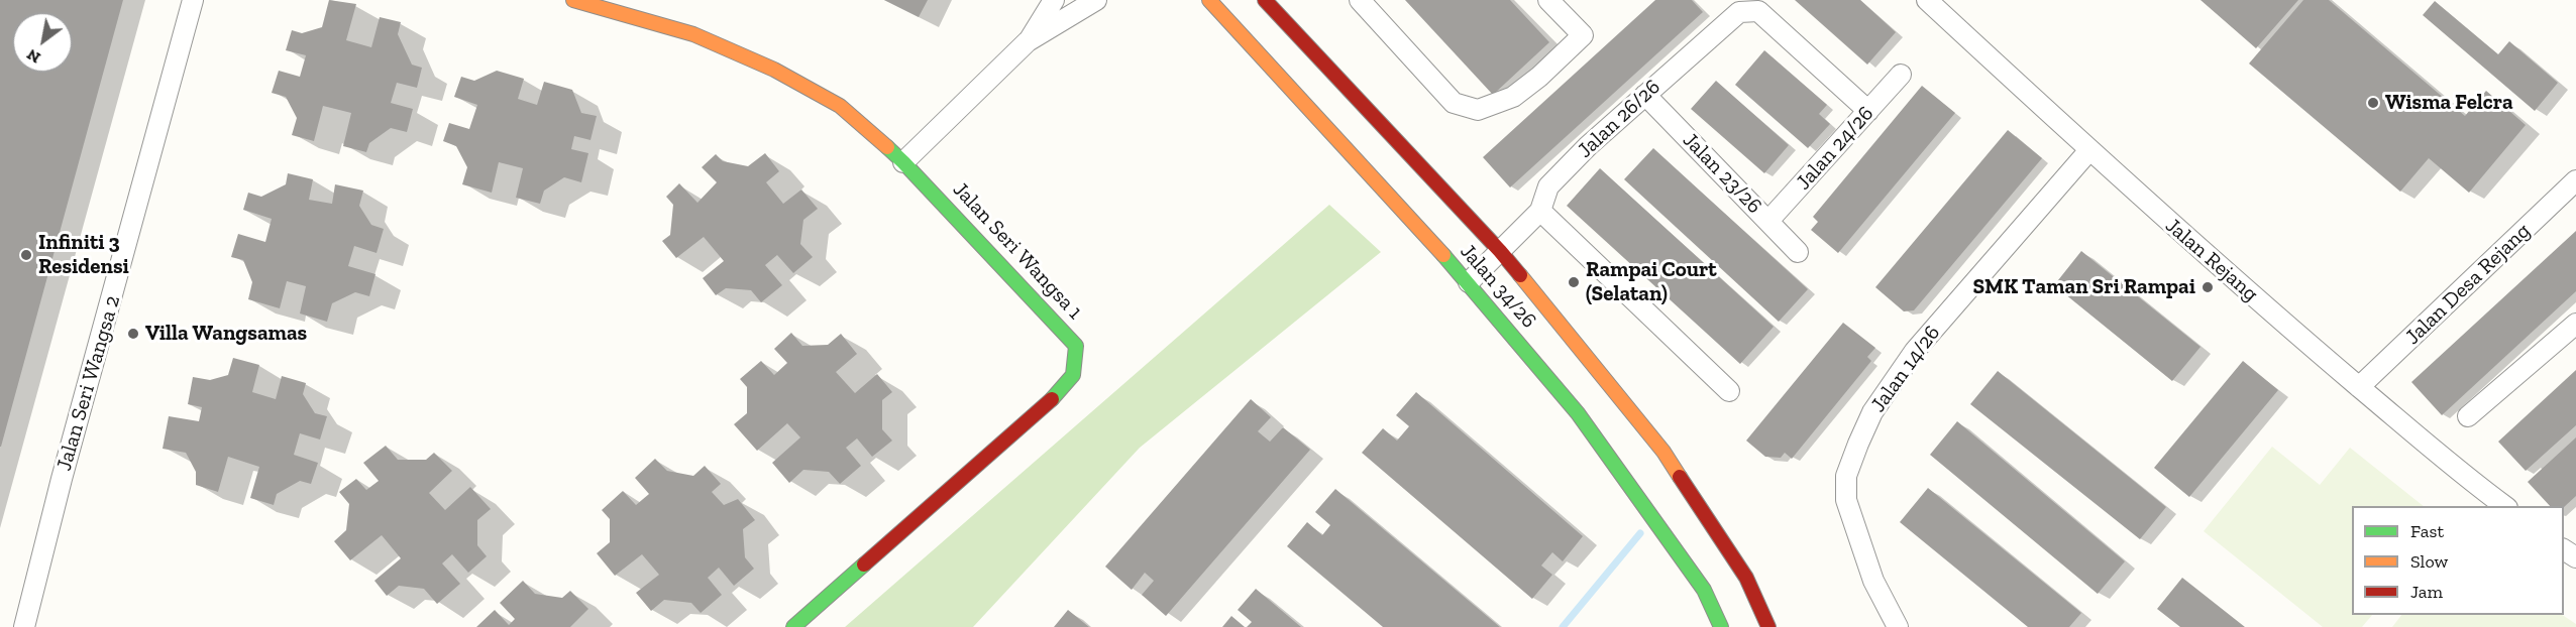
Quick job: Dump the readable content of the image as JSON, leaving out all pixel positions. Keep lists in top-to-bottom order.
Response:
{
  "streets": {
    "main road": ["Jalan Seri Wangsa 1", "Jalan 34/26"],
    "street": [
      "Jalan 26/26",
      "Jalan 24/26",
      "Jalan 23/26",
      "Jalan Rejang",
      "Jalan Desa Rejang",
      "Jalan 14/26",
      "Jalan Seri Wangsa 2"
    ]
  },
  "crossings": [
    ["Jalan 26/26", "Jalan 24/26"],
    ["Jalan 26/26", "Jalan 23/26"],
    ["Jalan 26/26", "Jalan 34/26"],
    ["Jalan 24/26", "Jalan 23/26"],
    ["Jalan Rejang", "Jalan Desa Rejang"],
    ["Jalan Rejang", "Jalan 14/26"]
  ],
  "places": [
    "Wisma Felcra",
    "Infiniti 3 Residensi",
    "Rampai Court (Selatan)",
    "SMK Taman Sri Rampai",
    "Villa Wangsamas"
  ],
  "legend": ["Fast", "Slow", "Jam"],
  "north": "bottom left"
}
